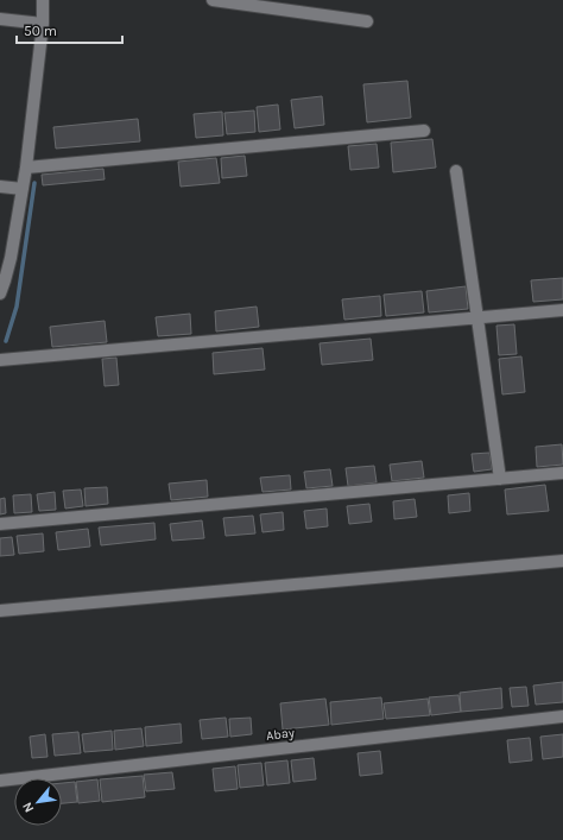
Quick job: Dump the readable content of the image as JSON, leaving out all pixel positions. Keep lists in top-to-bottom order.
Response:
{
  "streets": {
    "street": ["Abay"]
  },
  "scale_bar": "50 m",
  "north": "bottom left"
}
